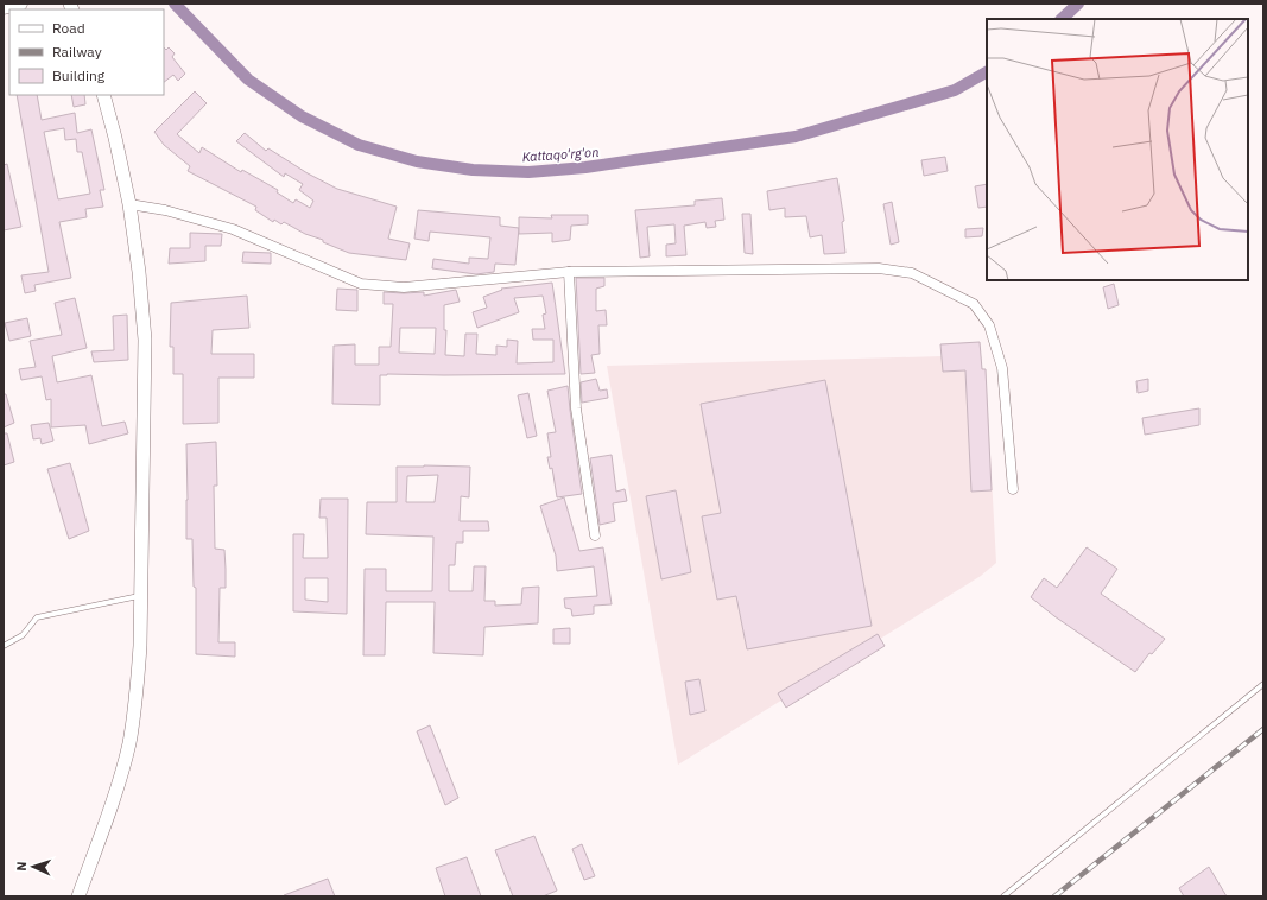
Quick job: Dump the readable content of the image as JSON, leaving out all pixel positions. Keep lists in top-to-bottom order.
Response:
{
  "water": ["Kattaqo'rg'on"],
  "legend": ["Road", "Railway", "Building"],
  "north": "left"
}
